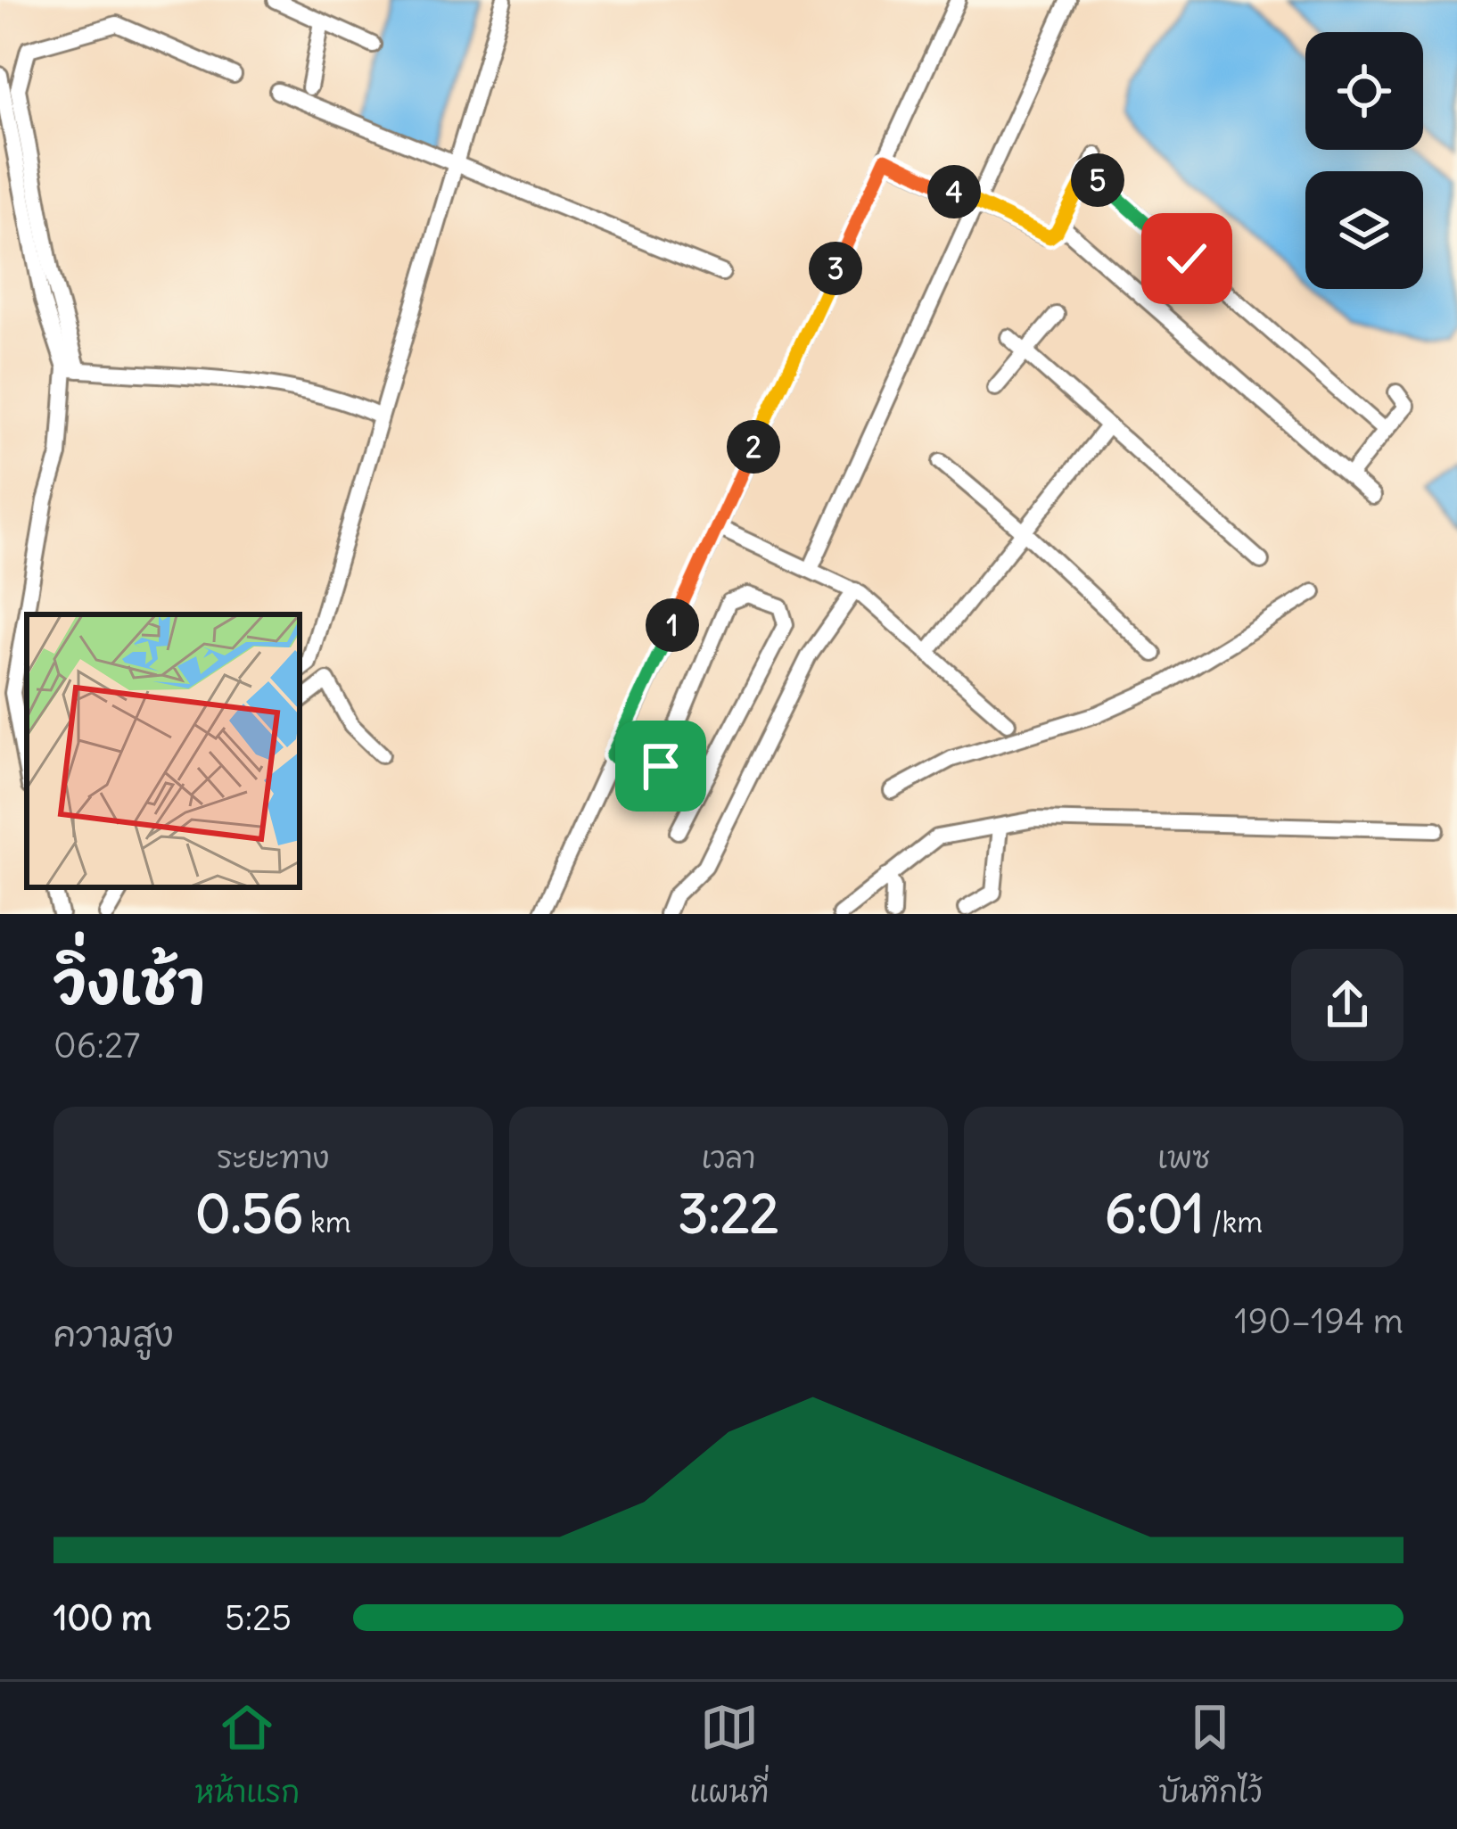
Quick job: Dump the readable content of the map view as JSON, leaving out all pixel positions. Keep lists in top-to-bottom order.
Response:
{
  "page": {
    "pins": [
      "5",
      "4",
      "3",
      "2",
      "1"
    ],
    "heading": ["วิ่งเช้า", "06:27"],
    "stats": [
      ["ระยะทาง", "0.56 km"],
      ["เวลา", "3:22"],
      ["เพซ", "6:01 /km"]
    ],
    "chart": ["ความสูง", "190–194 m"],
    "list": [
      {
        "name": "100 m",
        "note": "5:25"
      }
    ],
    "tabs": ["หน้าแรก", "แผนที่", "บันทึกไว้"]
  }
}
